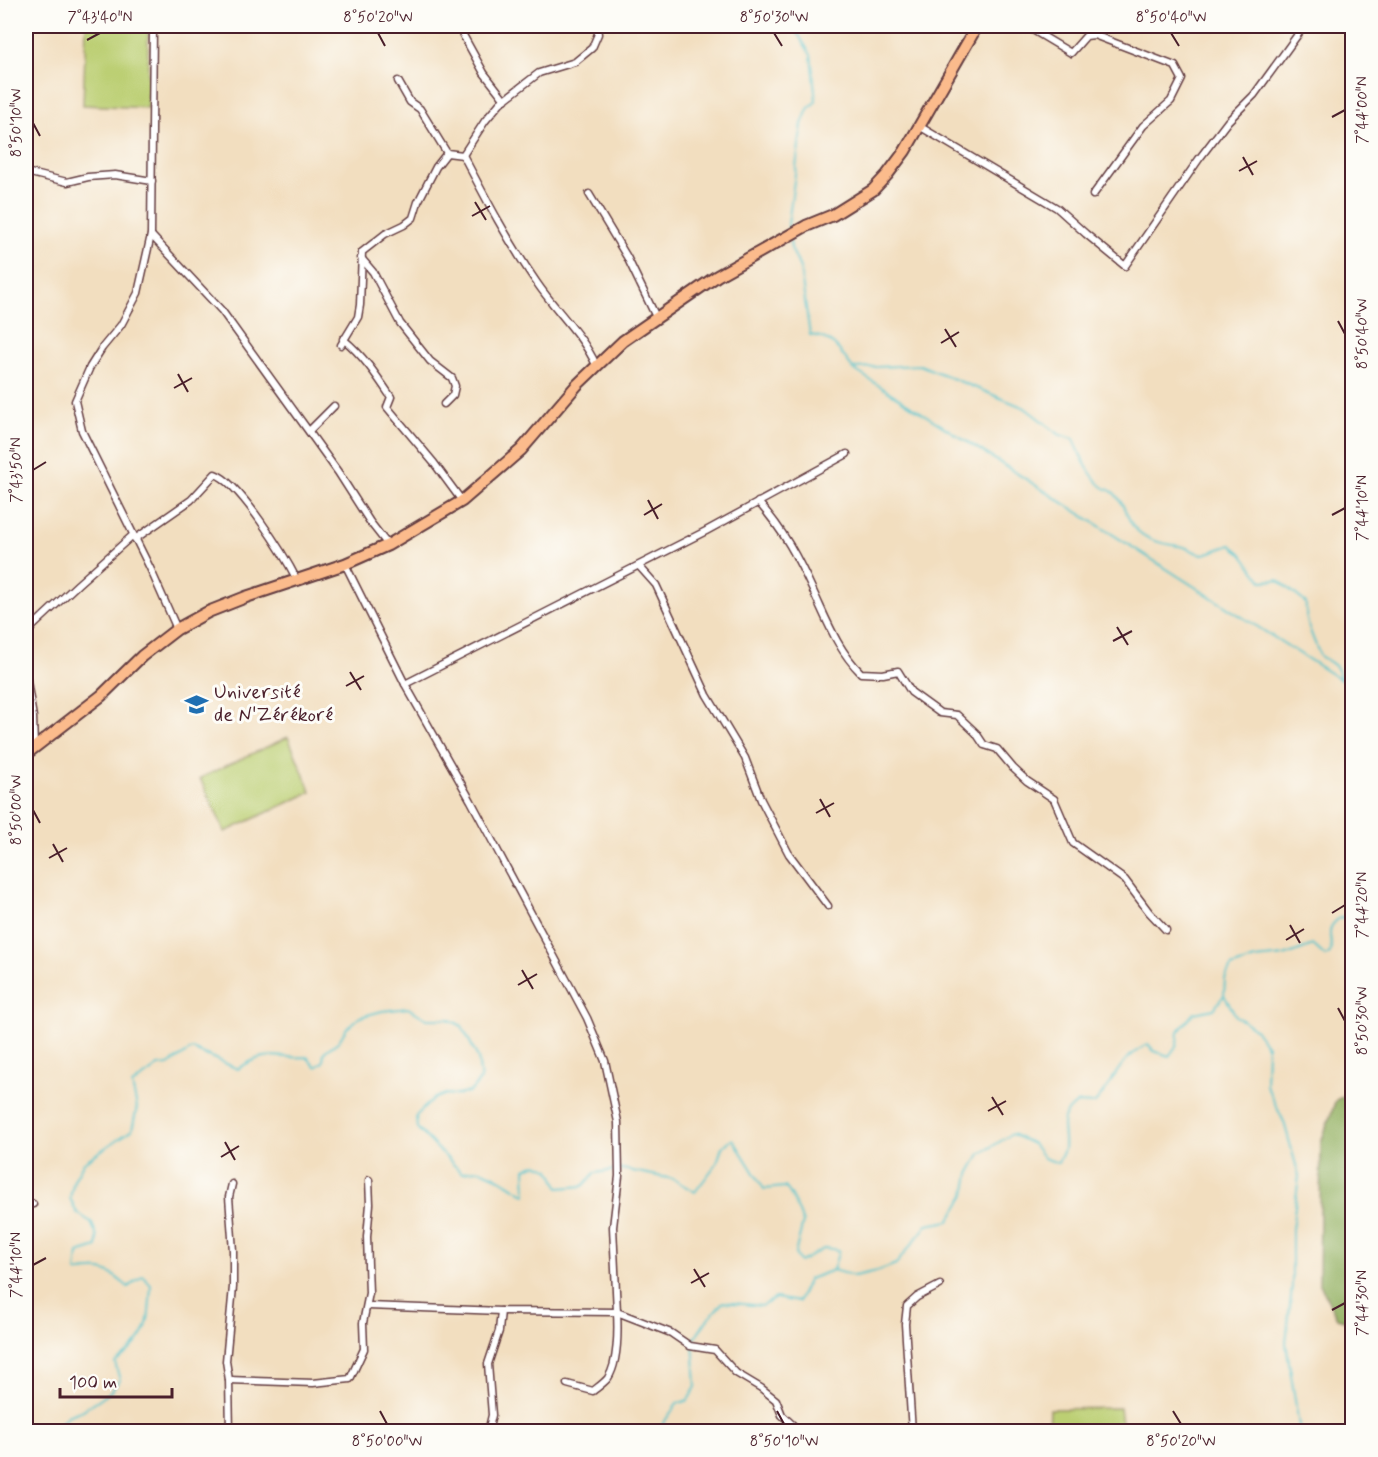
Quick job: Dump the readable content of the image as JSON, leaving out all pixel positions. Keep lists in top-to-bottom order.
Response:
{
  "places": {
    "school or university": ["Université de N'Zérékoré"]
  },
  "scale_bar": "100 m",
  "coordinates": [
    "7°43'40\"N",
    "8°50'20\"W",
    "8°50'30\"W",
    "8°50'40\"W",
    "7°44'00\"N",
    "8°50'10\"W",
    "7°43'50\"N",
    "7°44'10\"N",
    "8°50'00\"W",
    "7°44'20\"N",
    "7°44'30\"N"
  ]
}
